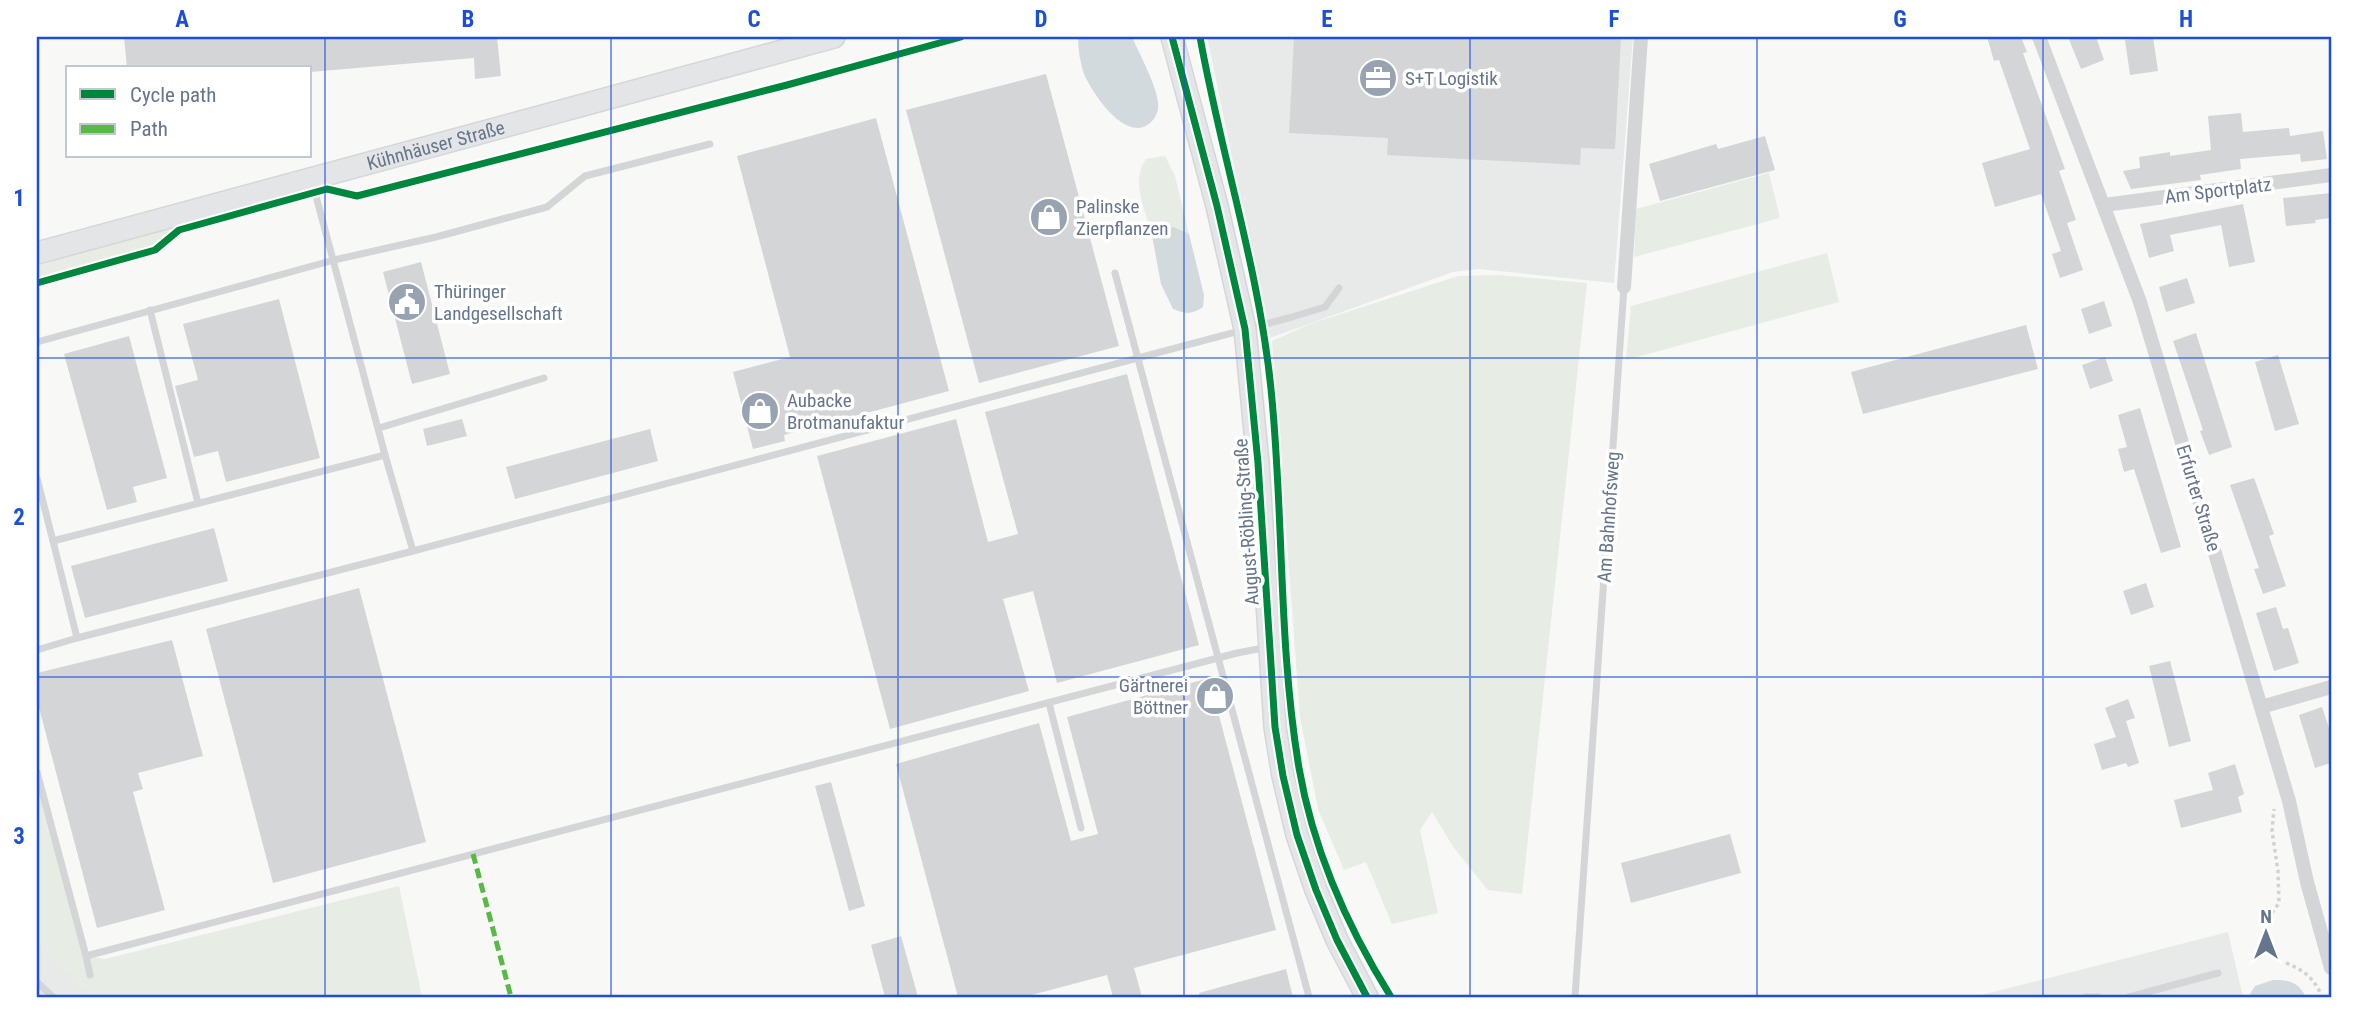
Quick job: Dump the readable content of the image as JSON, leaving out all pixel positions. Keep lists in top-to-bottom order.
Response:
{
  "streets": {
    "street": [
      "Kühnhäuser Straße",
      "Am Sportplatz",
      "Erfurter Straße",
      "Am Bahnhofsweg",
      "August-Röbling-Straße"
    ]
  },
  "crossings": [
    ["Am Sportplatz", "Erfurter Straße"]
  ],
  "places": {
    "office": ["S+T Logistik"],
    "shop": ["Palinske Zierpflanzen", "Aubacke Brotmanufaktur", "Gärtnerei Böttner"],
    "public building": ["Thüringer Landgesellschaft"]
  },
  "legend": ["Cycle path", "Path"],
  "north": "top",
  "grid": {
    "columns": [
      "A",
      "B",
      "C",
      "D",
      "E",
      "F",
      "G",
      "H"
    ],
    "rows": ["1", "2", "3"]
  }
}
